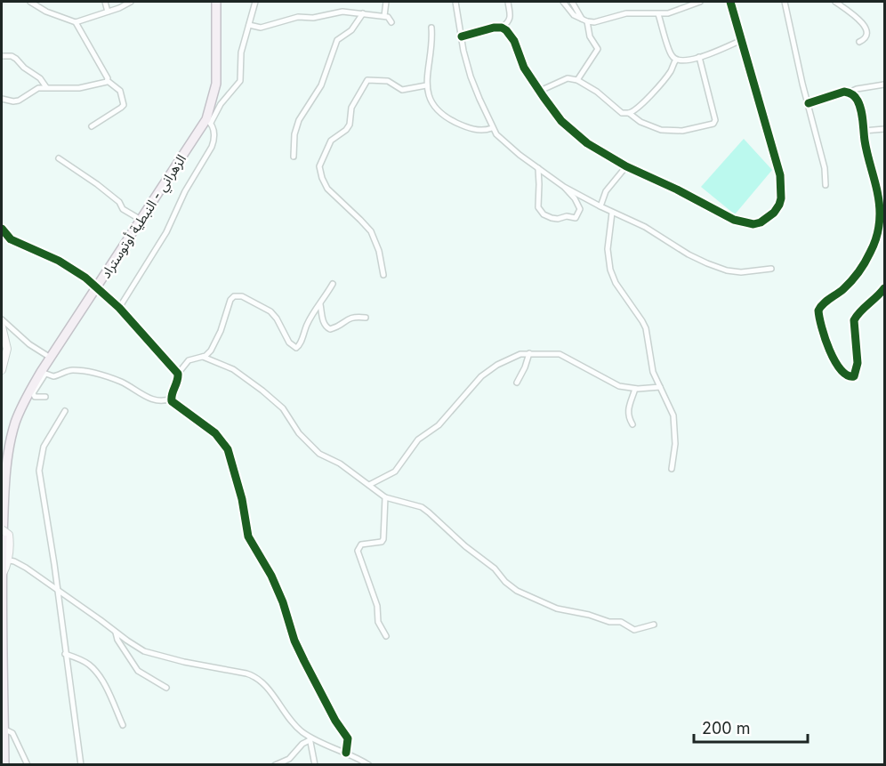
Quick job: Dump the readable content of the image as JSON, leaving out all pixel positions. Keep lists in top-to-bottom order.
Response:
{
  "streets": {
    "highway": ["الزهراني - النبطية أوتوستراد"]
  },
  "scale_bar": "200 m"
}
